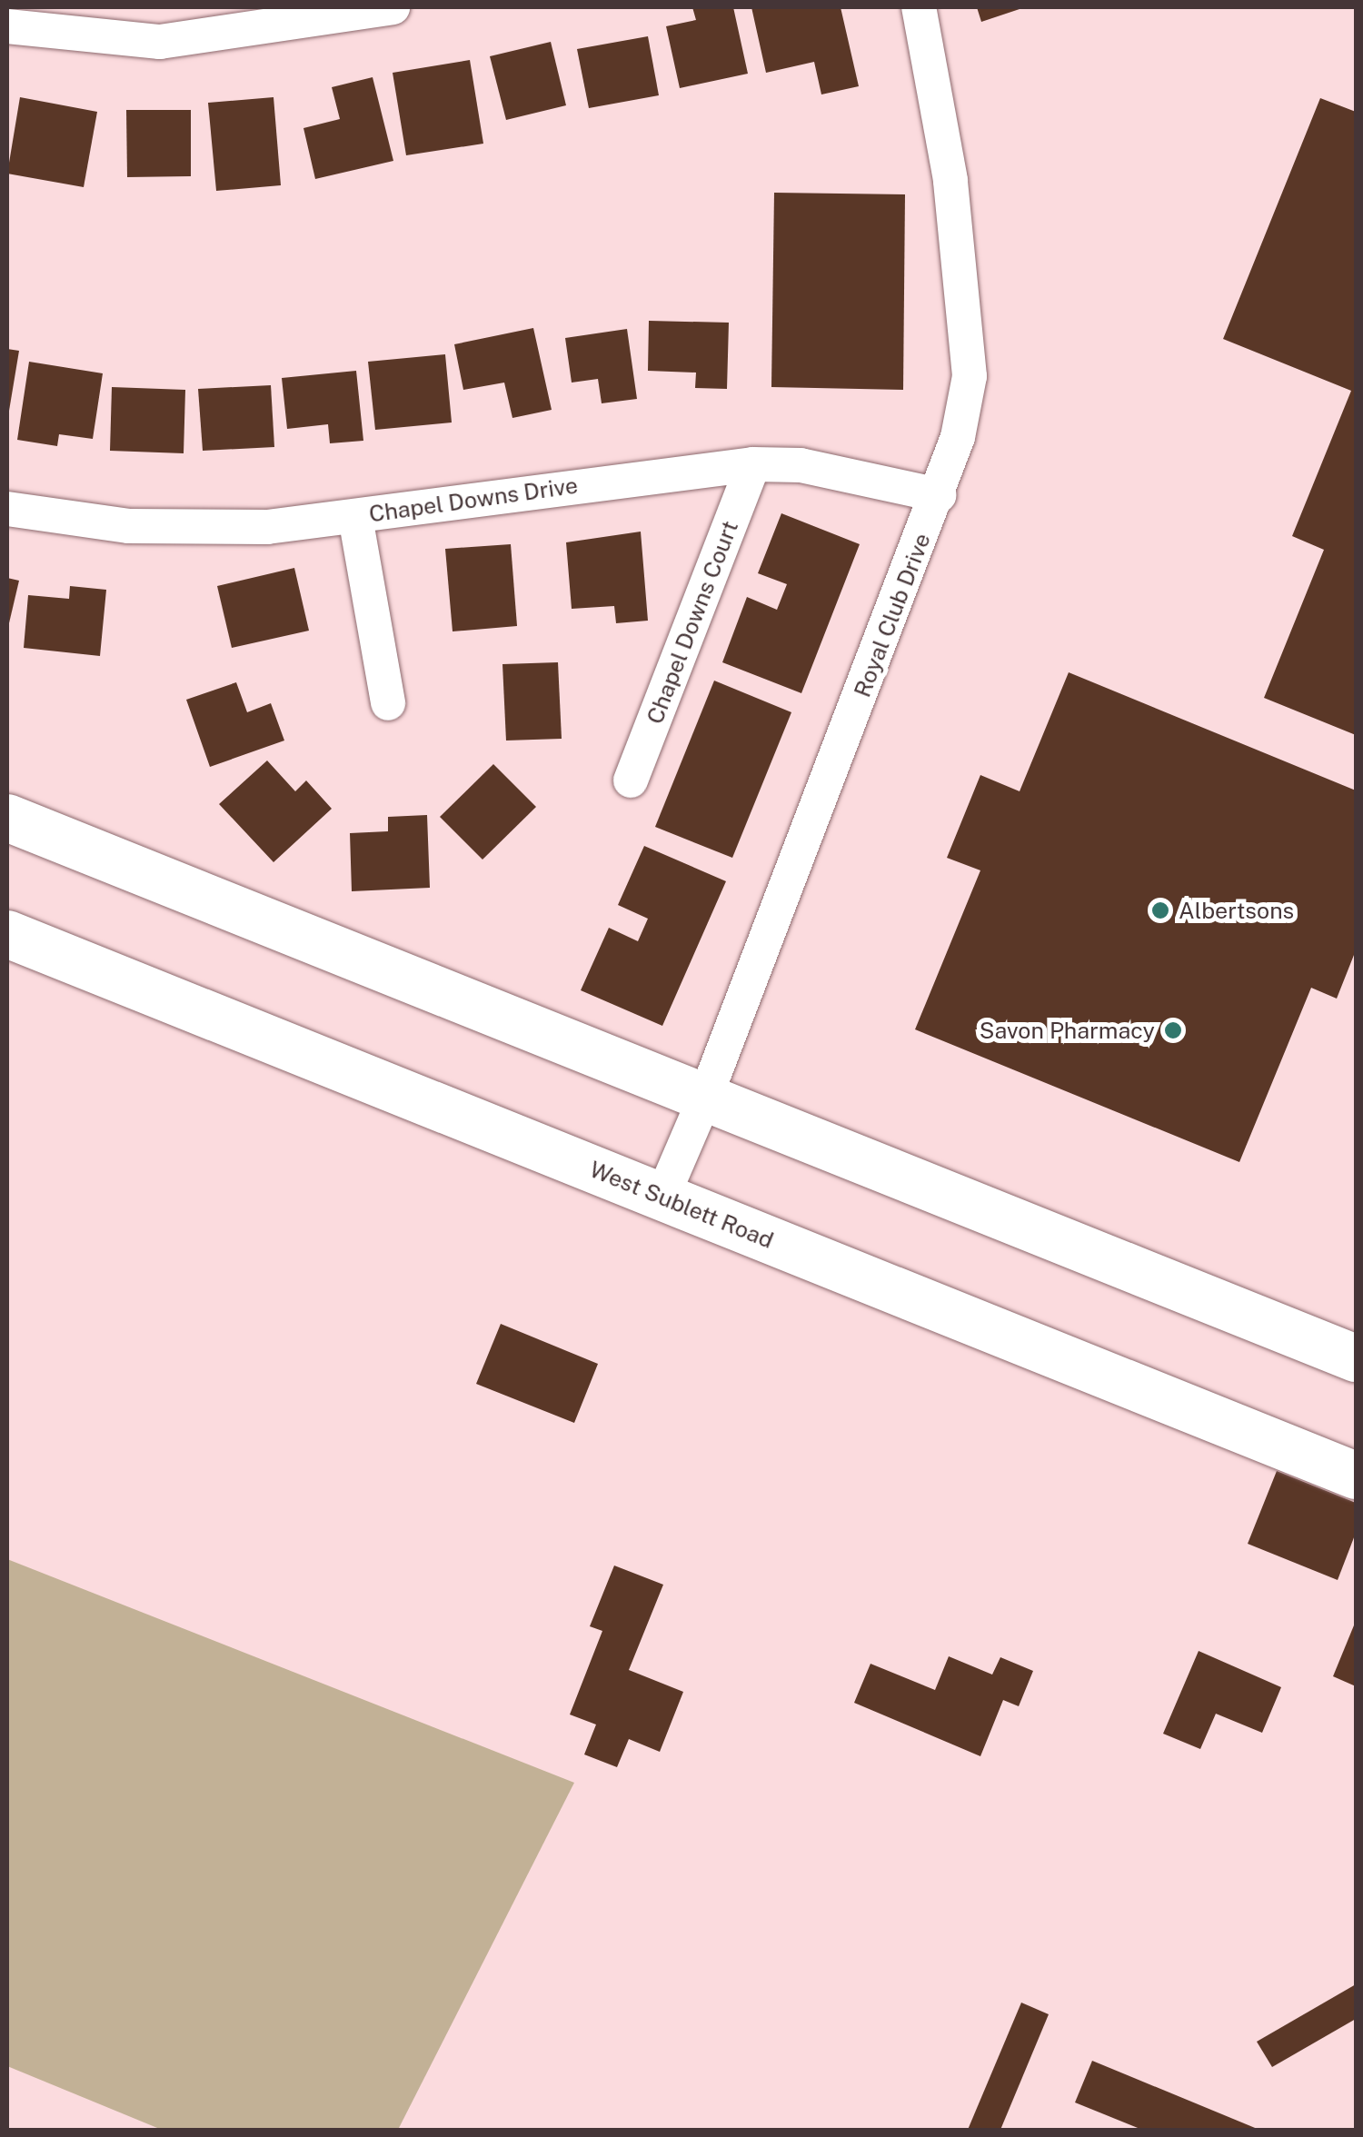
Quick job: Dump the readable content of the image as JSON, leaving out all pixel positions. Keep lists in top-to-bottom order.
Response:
{
  "streets": {
    "main road": ["West Sublett Road"],
    "street": ["Chapel Downs Drive", "Royal Club Drive", "Chapel Downs Court"]
  },
  "crossings": [
    ["Chapel Downs Drive", "Royal Club Drive"],
    ["Chapel Downs Drive", "Chapel Downs Court"],
    ["Royal Club Drive", "West Sublett Road"]
  ],
  "places": ["Albertsons", "Savon Pharmacy"]
}
